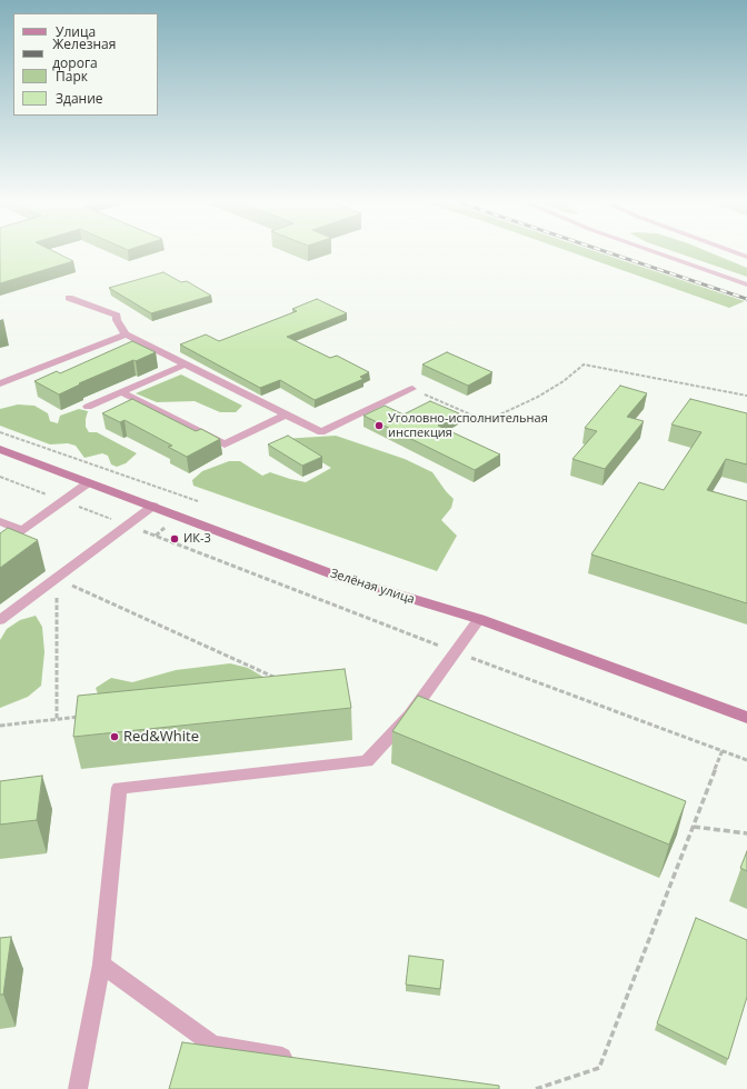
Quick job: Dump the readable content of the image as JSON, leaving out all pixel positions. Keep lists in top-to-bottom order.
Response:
{
  "streets": {
    "main road": ["Зелёная улица"]
  },
  "places": ["Уголовно-исполнительная инспекция", "ИК-3", "Red&White"],
  "legend": [
    "Улица",
    "Железная дорога",
    "Парк",
    "Здание"
  ]
}
